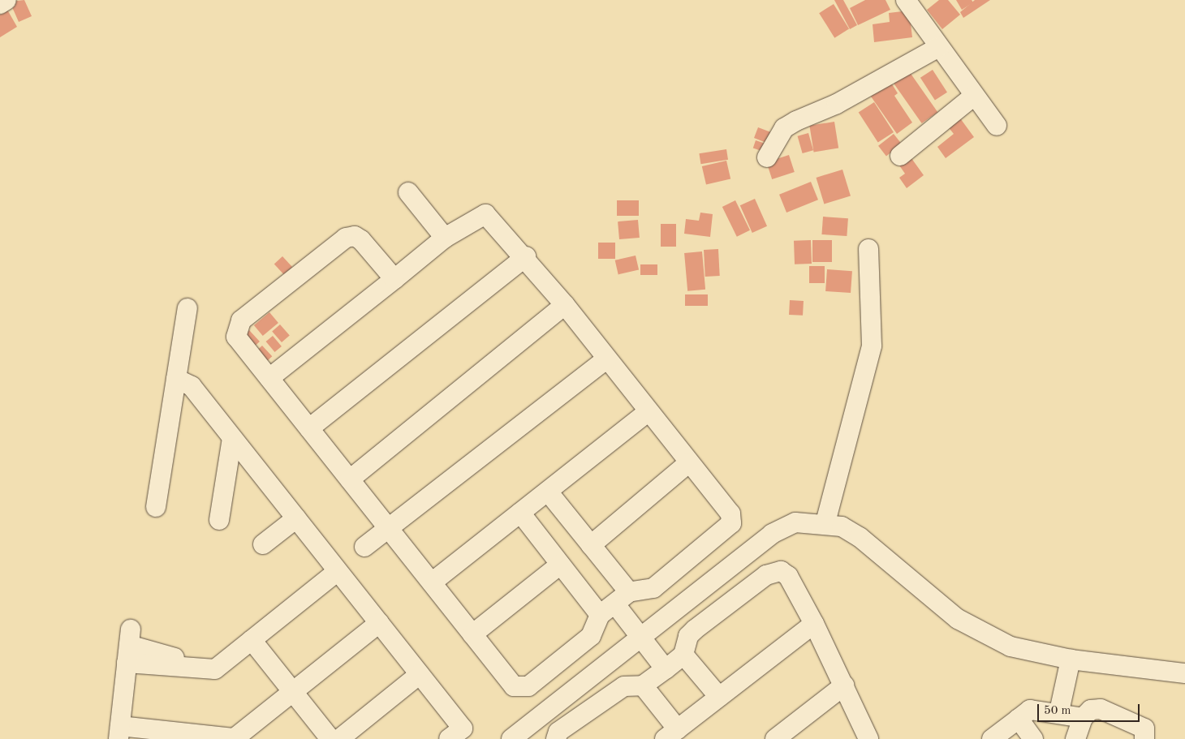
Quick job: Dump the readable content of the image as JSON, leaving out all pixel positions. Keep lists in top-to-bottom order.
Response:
{
  "scale_bar": "50 m"
}
